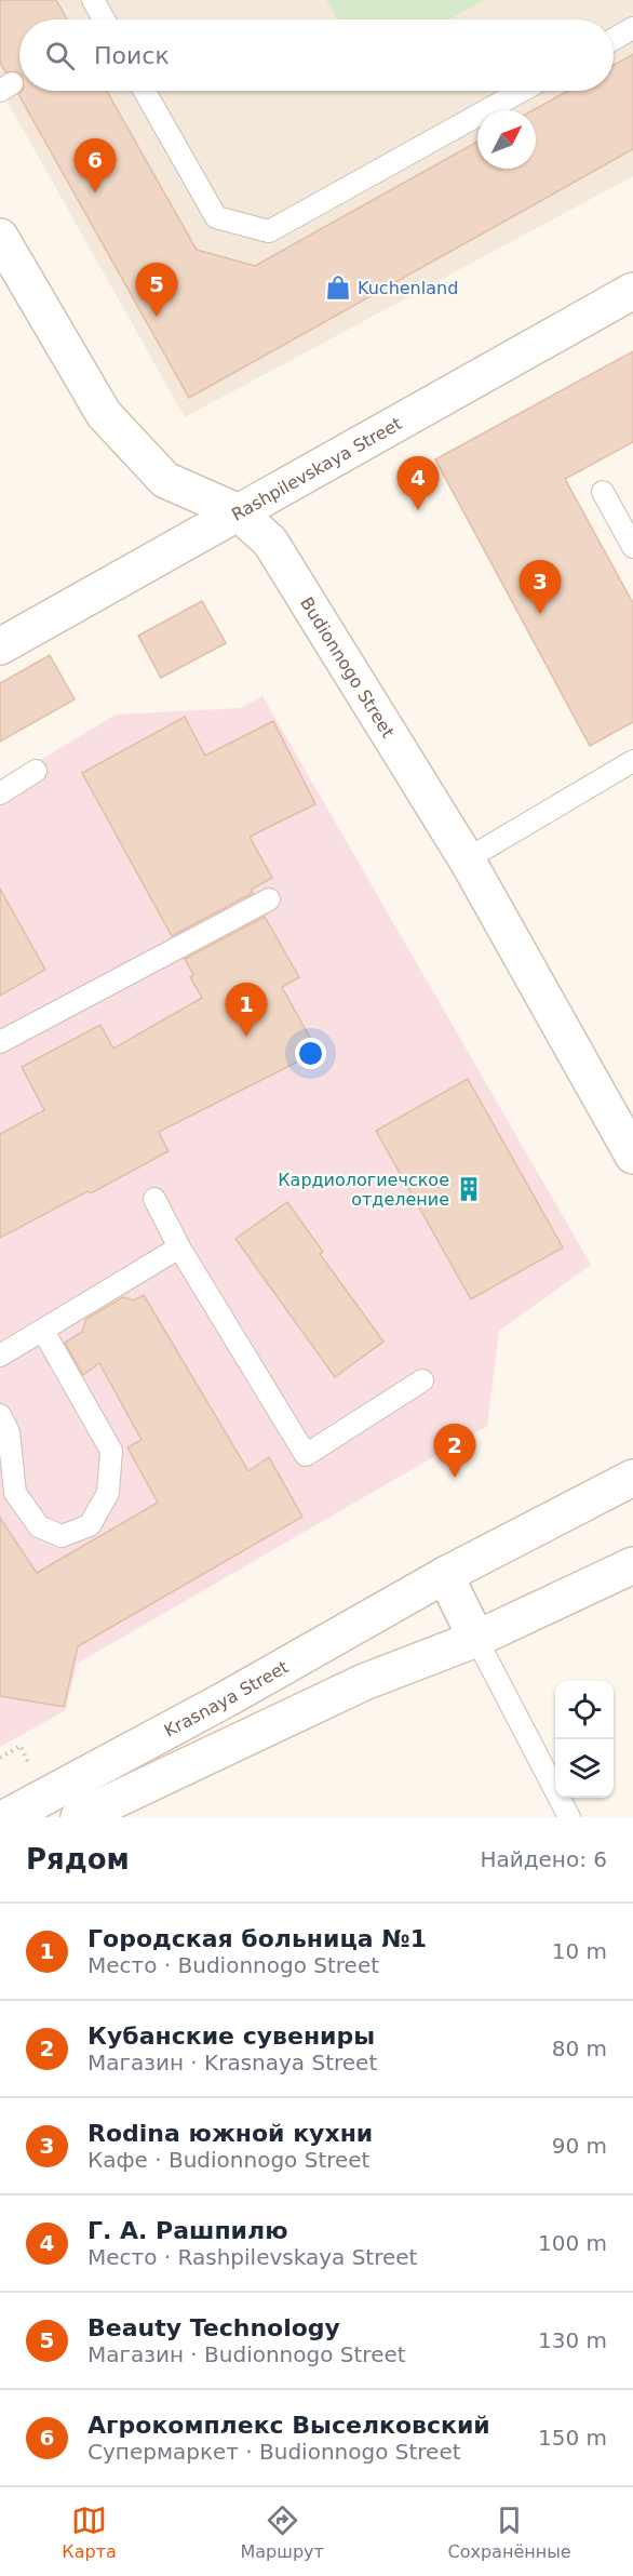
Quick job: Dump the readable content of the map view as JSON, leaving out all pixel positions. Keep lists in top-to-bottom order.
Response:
{
  "streets": {
    "street": ["Rashpilevskaya Street", "Budionnogo Street", "Krasnaya Street"]
  },
  "crossings": [
    ["Rashpilevskaya Street", "Budionnogo Street"]
  ],
  "places": {
    "shop": ["Kuchenland"],
    "building": ["Кардиологиечское отделение"]
  },
  "north": "top right",
  "page": {
    "search": "Поиск",
    "pins": [
      "6",
      "5",
      "4",
      "3",
      "1",
      "2"
    ],
    "heading": ["Рядом", "Найдено: 6"],
    "list": [
      {
        "mark": "1",
        "name": "Городская больница №1",
        "note": "Место · Budionnogo Street",
        "value": "10 m"
      },
      {
        "mark": "2",
        "name": "Кубанские сувениры",
        "note": "Магазин · Krasnaya Street",
        "value": "80 m"
      },
      {
        "mark": "3",
        "name": "Rodina южной кухни",
        "note": "Кафе · Budionnogo Street",
        "value": "90 m"
      },
      {
        "mark": "4",
        "name": "Г. А. Рашпилю",
        "note": "Место · Rashpilevskaya Street",
        "value": "100 m"
      },
      {
        "mark": "5",
        "name": "Beauty Technology",
        "note": "Магазин · Budionnogo Street",
        "value": "130 m"
      },
      {
        "mark": "6",
        "name": "Агрокомплекс Выселковский",
        "note": "Супермаркет · Budionnogo Street",
        "value": "150 m"
      }
    ],
    "nav": ["Карта", "Маршрут", "Сохранённые"]
  }
}
